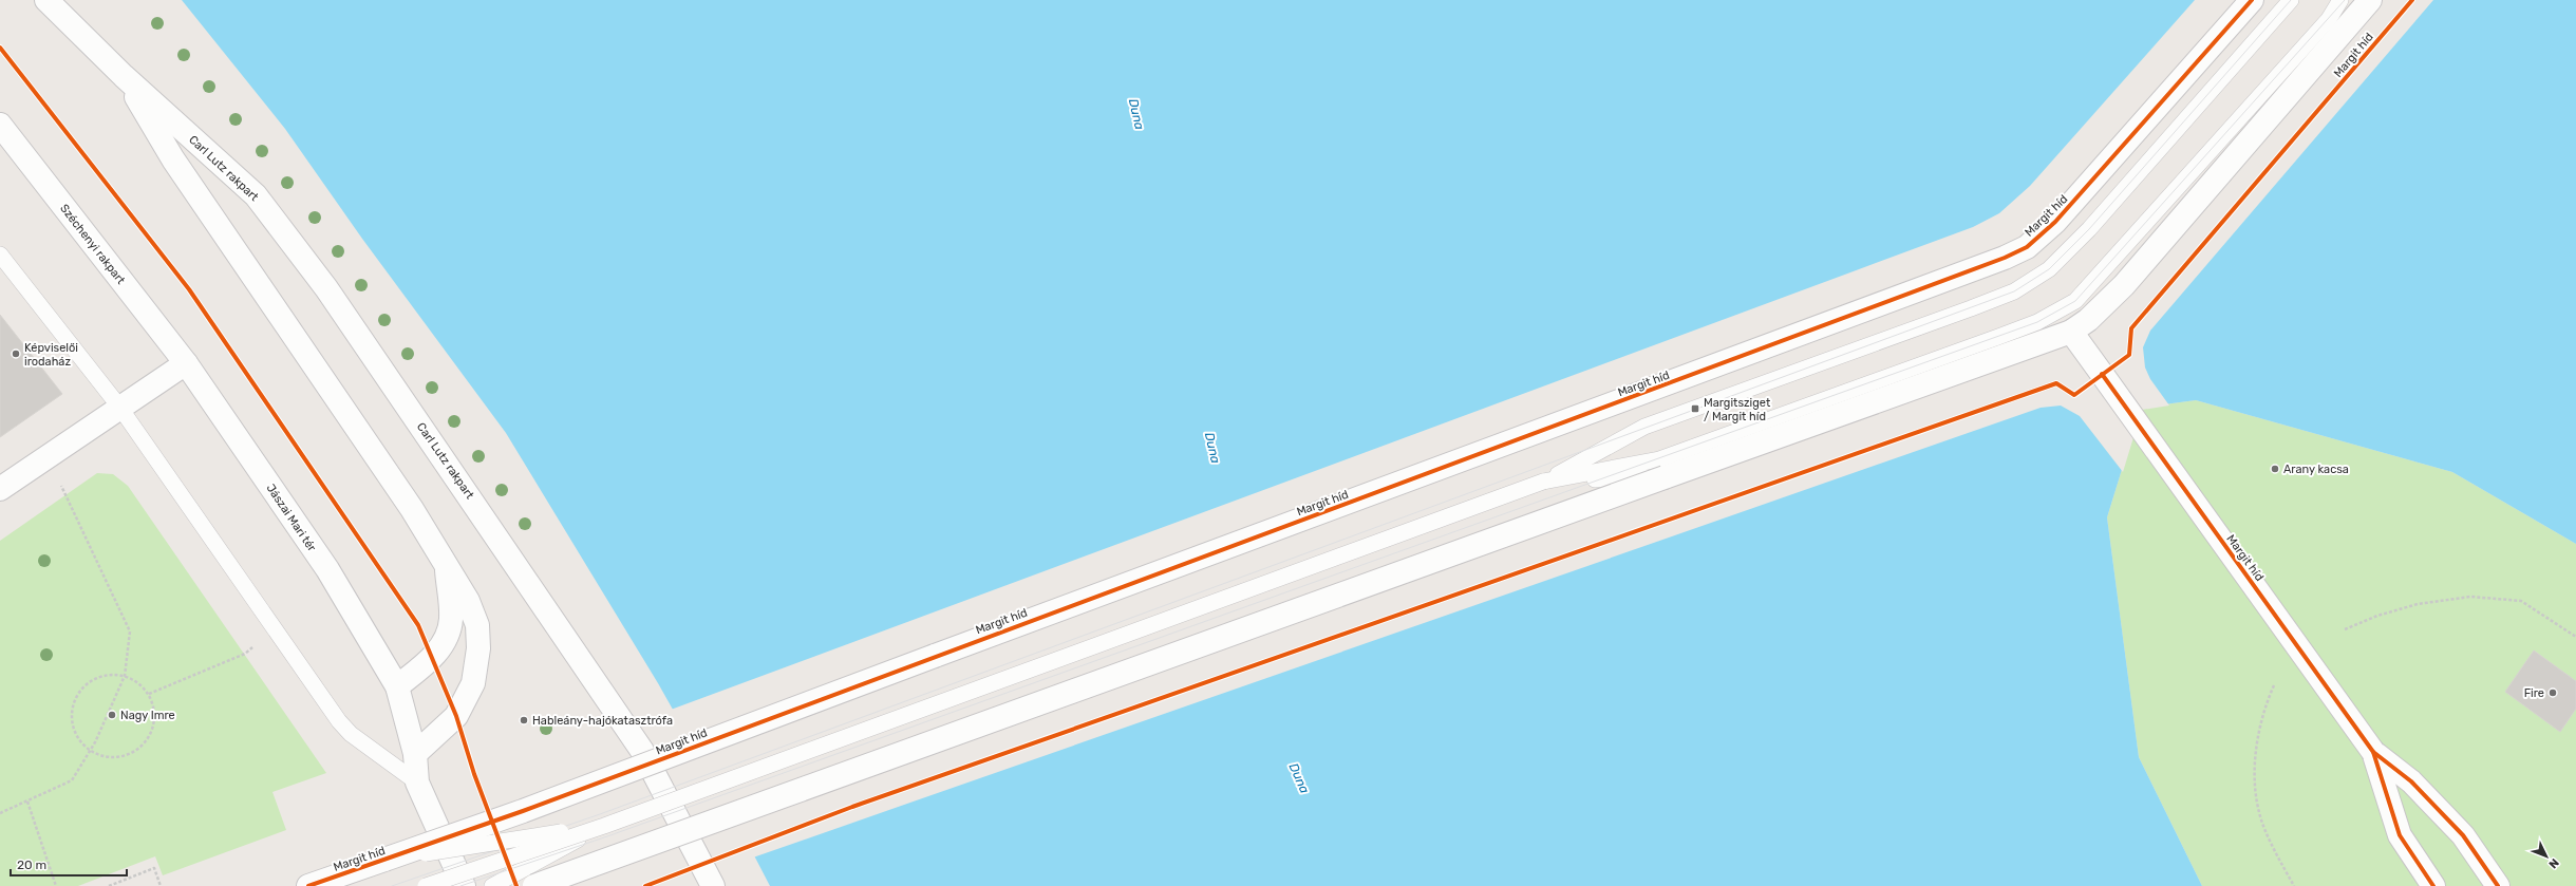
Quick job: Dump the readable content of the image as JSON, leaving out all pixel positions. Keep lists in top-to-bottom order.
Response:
{
  "streets": {
    "main road": [
      "Margit híd",
      "Carl Lutz rakpart",
      "Széchenyi rakpart",
      "Jászai Mari tér"
    ]
  },
  "crossings": [
    ["Széchenyi rakpart", "Jászai Mari tér"]
  ],
  "water": ["Duna"],
  "places": {
    "other": [
      "Képviselői irodaház",
      "Arany kacsa",
      "Fire",
      "Nagy Imre",
      "Hableány-hajókatasztrófa"
    ],
    "transit": ["Margitsziget / Margit híd"]
  },
  "scale_bar": "20 m",
  "north": "bottom right"
}
